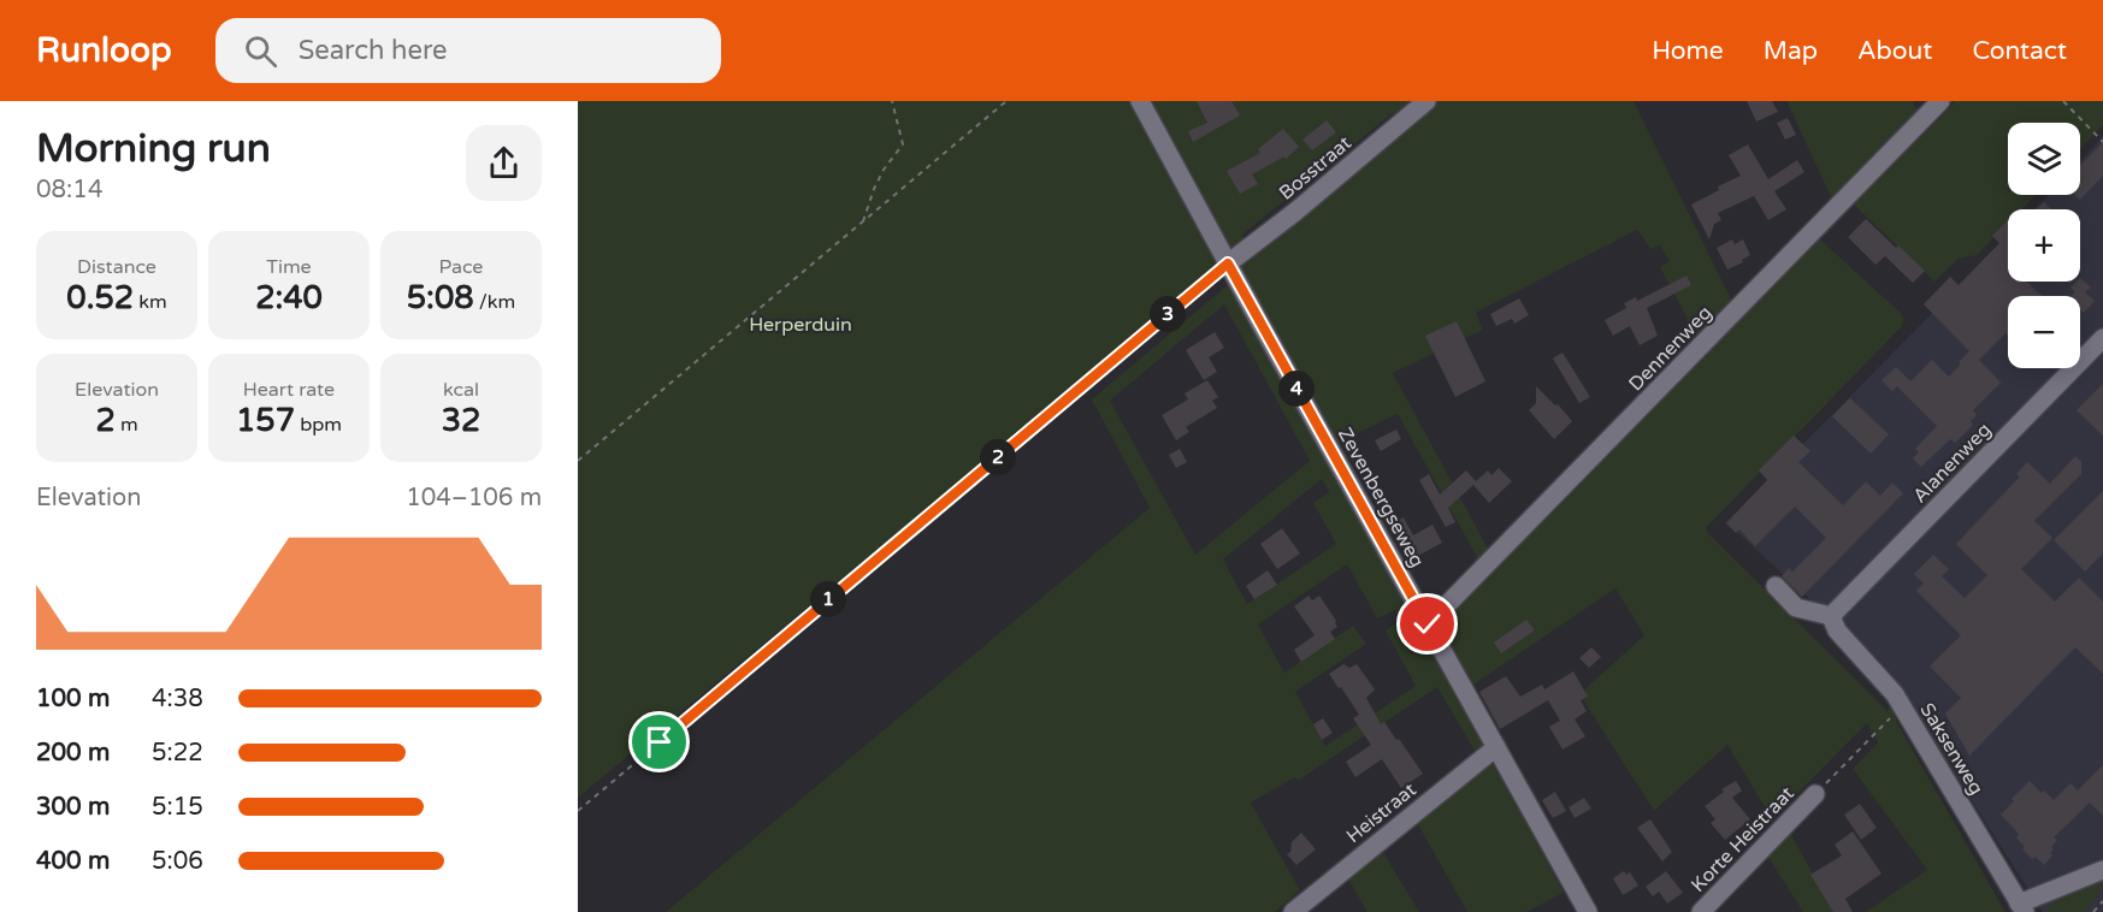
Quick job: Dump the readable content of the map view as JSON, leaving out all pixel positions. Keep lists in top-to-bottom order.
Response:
{
  "streets": {
    "street": [
      "Bosstraat",
      "Dennenweg",
      "Alanenweg",
      "Zevenbergseweg",
      "Saksenweg",
      "Heistraat",
      "Korte Heistraat"
    ]
  },
  "crossings": [
    ["Bosstraat", "Zevenbergseweg"],
    ["Dennenweg", "Zevenbergseweg"],
    ["Alanenweg", "Saksenweg"],
    ["Zevenbergseweg", "Heistraat"]
  ],
  "parks": ["Herperduin"],
  "page": {
    "header": "Runloop",
    "search": "Search here",
    "nav": [
      "Home",
      "Map",
      "About",
      "Contact"
    ],
    "heading": ["Morning run", "08:14"],
    "map_buttons": ["+", "−"],
    "stats": [
      ["Distance", "0.52 km"],
      ["Time", "2:40"],
      ["Pace", "5:08 /km"],
      ["Elevation", "2 m"],
      ["Heart rate", "157 bpm"],
      ["kcal", "32"]
    ],
    "pins": [
      "3",
      "4",
      "2",
      "1"
    ],
    "chart": ["Elevation", "104–106 m"],
    "list": [
      {
        "name": "100 m",
        "note": "4:38"
      },
      {
        "name": "200 m",
        "note": "5:22"
      },
      {
        "name": "300 m",
        "note": "5:15"
      },
      {
        "name": "400 m",
        "note": "5:06"
      }
    ]
  }
}
